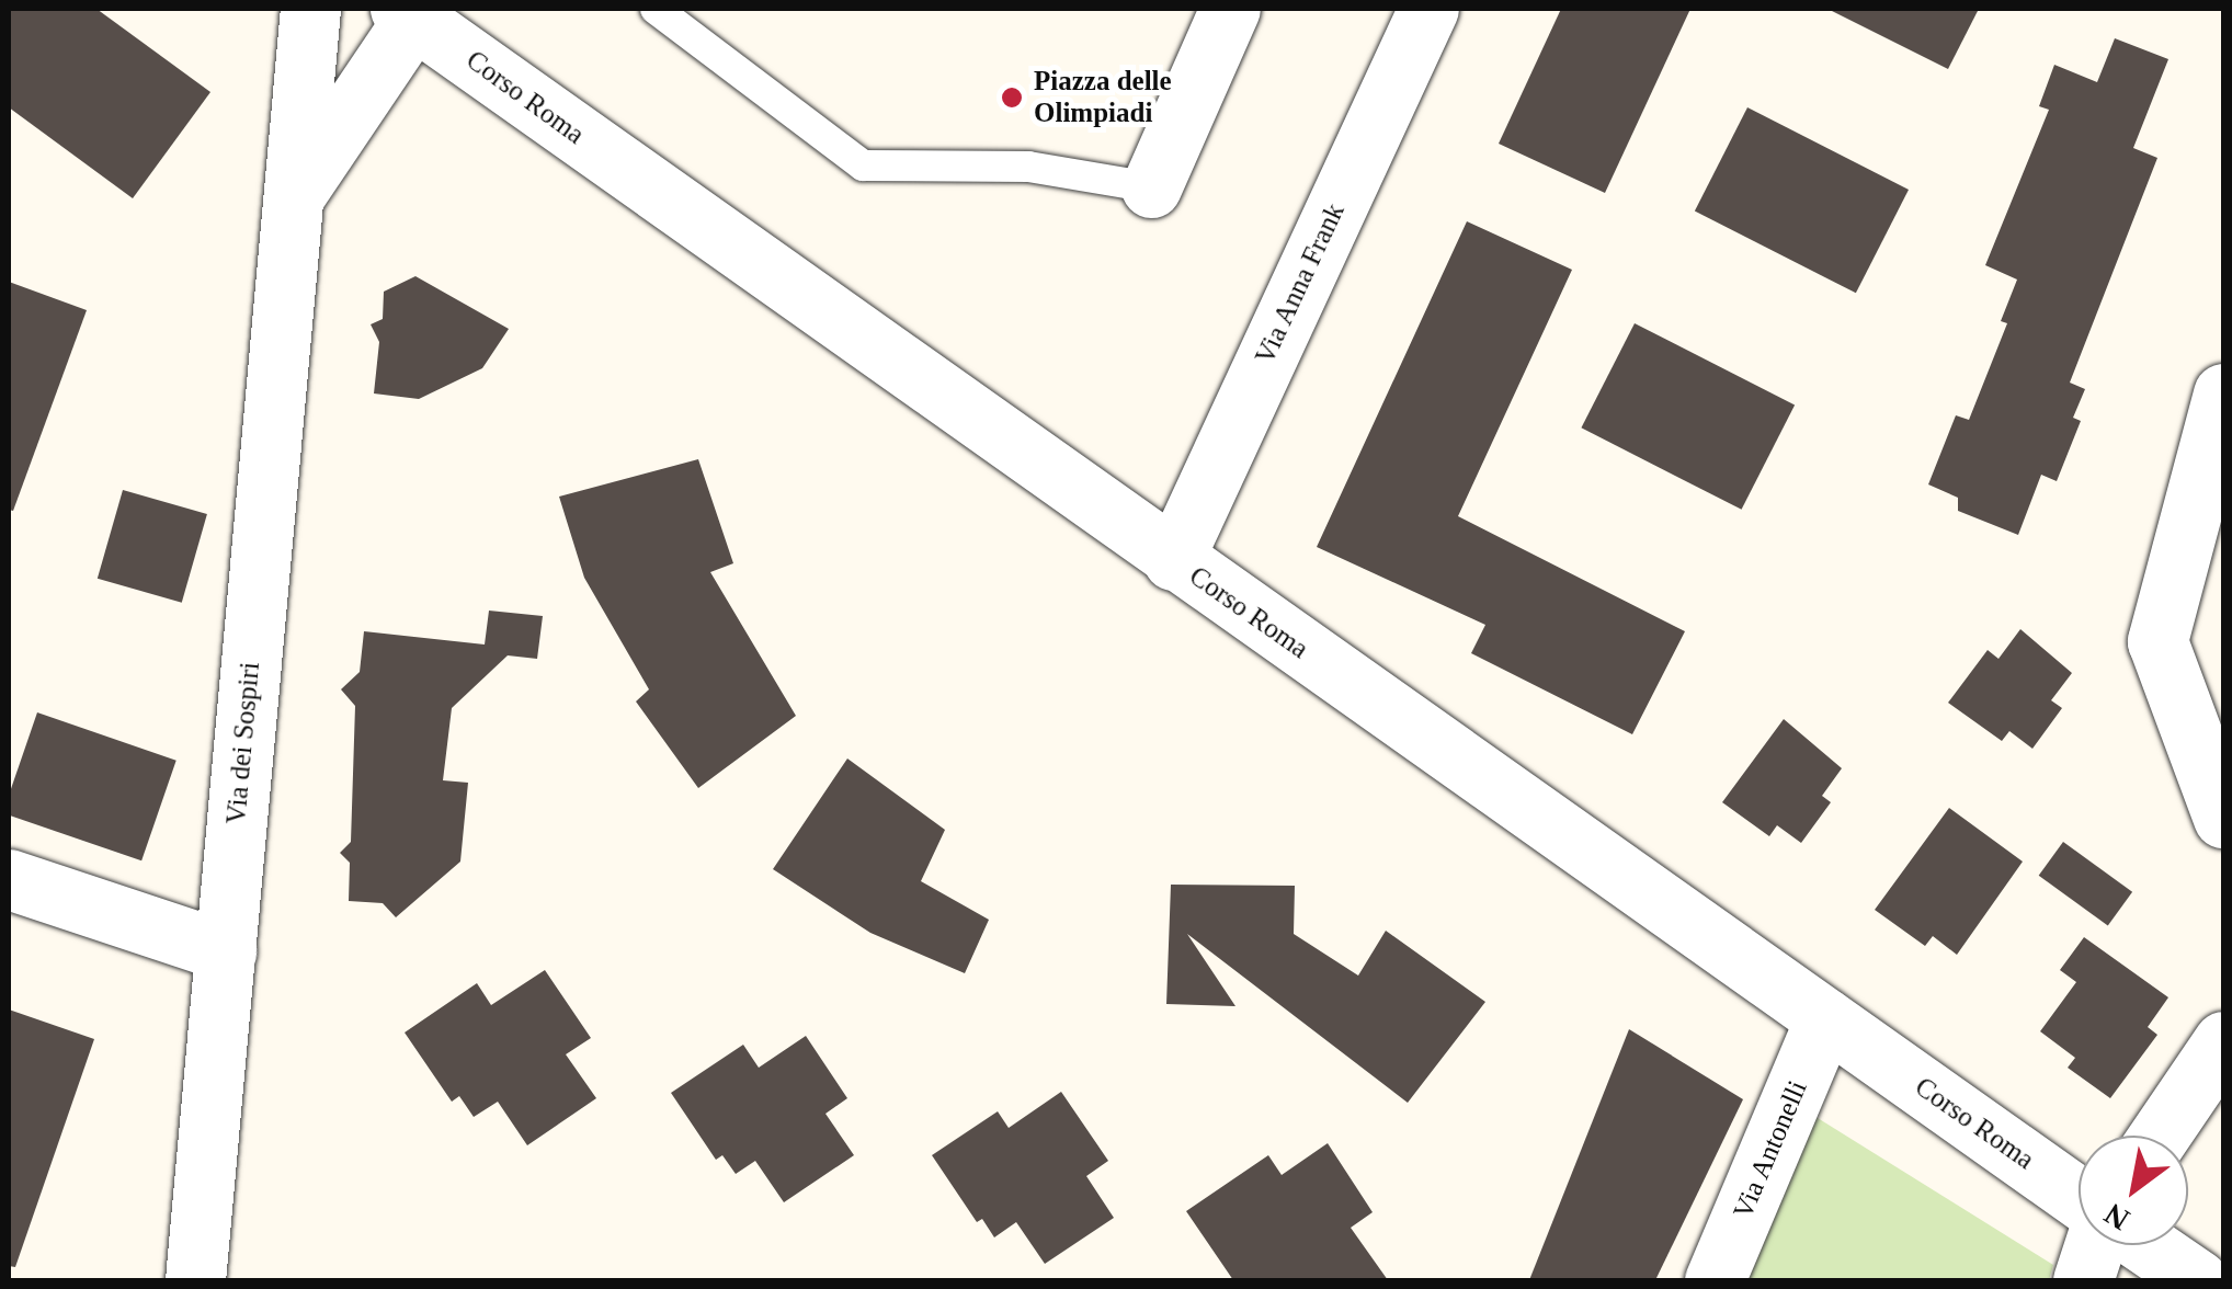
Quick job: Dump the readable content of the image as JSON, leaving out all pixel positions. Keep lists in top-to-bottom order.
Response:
{
  "streets": {
    "street": [
      "Corso Roma",
      "Via Anna Frank",
      "Via dei Sospiri",
      "Via Antonelli"
    ]
  },
  "crossings": [
    ["Corso Roma", "Via Anna Frank"],
    ["Corso Roma", "Via dei Sospiri"],
    ["Corso Roma", "Via Antonelli"]
  ],
  "places": ["Piazza delle Olimpiadi"],
  "north": "bottom left"
}
